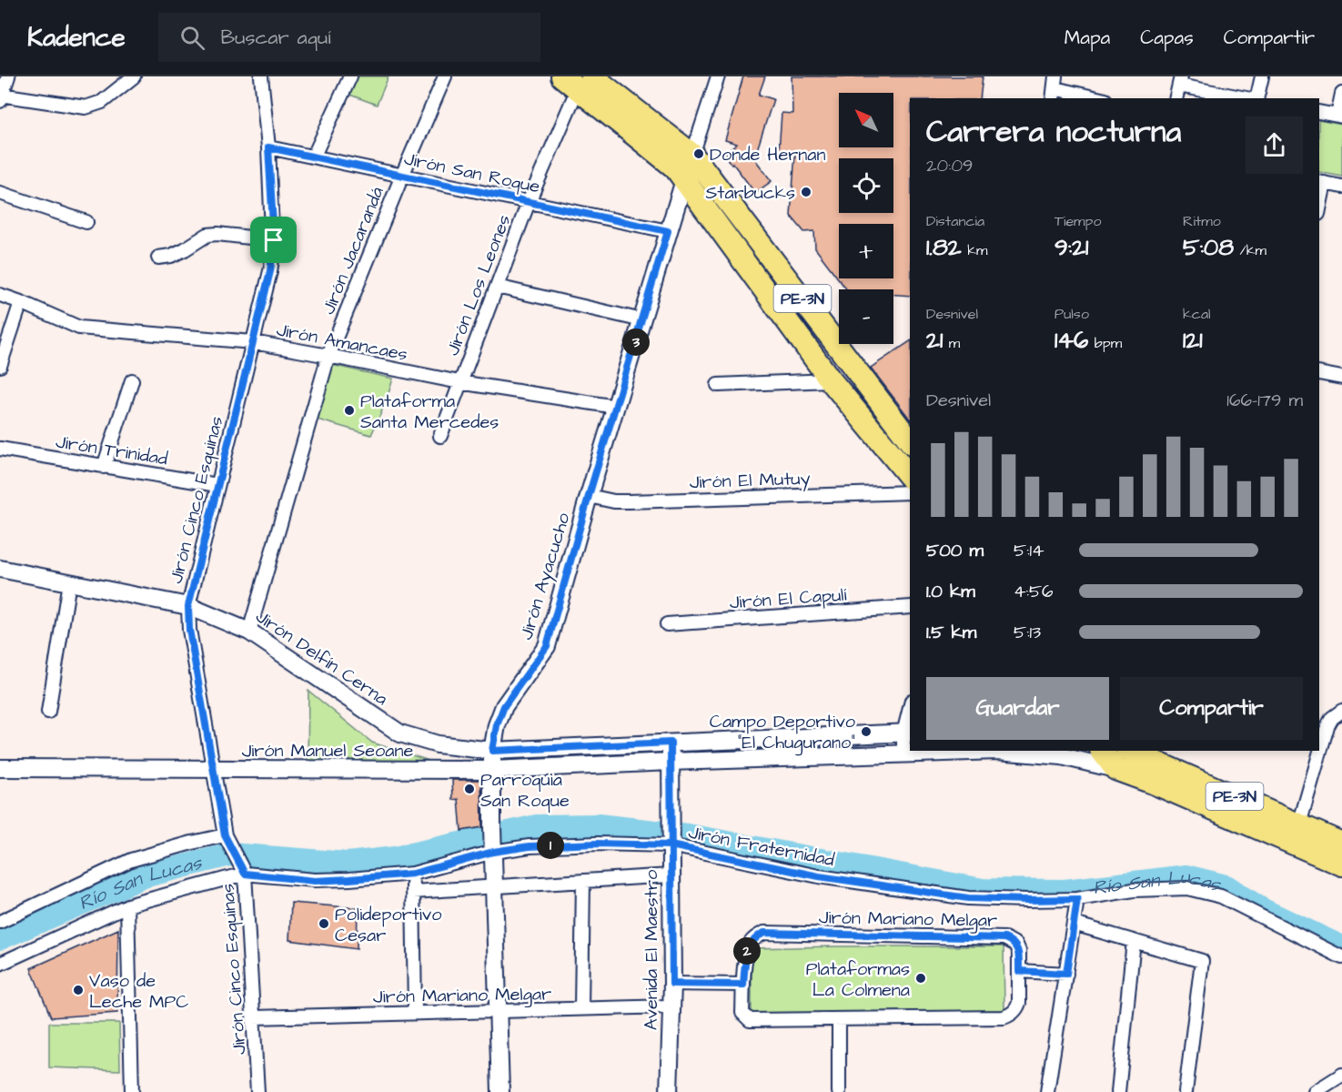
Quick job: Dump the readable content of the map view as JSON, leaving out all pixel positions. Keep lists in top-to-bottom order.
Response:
{
  "streets": {
    "highway": ["PE-3N"],
    "street": [
      "Jirón San Roque",
      "Jirón Jacarandá",
      "Jirón Los Leones",
      "Jirón Amancaes",
      "Jirón Trinidad",
      "Jirón El Mutuy",
      "Jirón Cinco Esquinas",
      "Jirón Ayacucho",
      "Jirón El Capulí",
      "Jirón Delfín Cerna",
      "Jirón Manuel Seoane",
      "Jirón Fraternidad",
      "Jirón Mariano Melgar",
      "Avenida El Maestro"
    ]
  },
  "crossings": [
    ["Jirón San Roque", "Jirón Jacarandá"],
    ["Jirón San Roque", "Jirón Los Leones"],
    ["Jirón San Roque", "Jirón Cinco Esquinas"],
    ["Jirón San Roque", "Jirón Ayacucho"],
    ["Jirón Jacarandá", "Jirón Amancaes"],
    ["Jirón Jacarandá", "Jirón Delfín Cerna"],
    ["Jirón Los Leones", "PE-3N"],
    ["Jirón Los Leones", "Jirón Amancaes"],
    ["PE-3N", "Jirón Ayacucho"],
    ["PE-3N", "Jirón Manuel Seoane"],
    ["Jirón Amancaes", "Jirón Cinco Esquinas"],
    ["Jirón Amancaes", "Jirón Ayacucho"],
    ["Jirón Trinidad", "Jirón Cinco Esquinas"],
    ["Jirón El Mutuy", "Jirón Ayacucho"],
    ["Jirón Cinco Esquinas", "Jirón Delfín Cerna"],
    ["Jirón Cinco Esquinas", "Jirón Manuel Seoane"],
    ["Jirón Cinco Esquinas", "Jirón Fraternidad"],
    ["Jirón Cinco Esquinas", "Jirón Mariano Melgar"],
    ["Jirón Ayacucho", "Jirón Delfín Cerna"],
    ["Jirón Ayacucho", "Jirón Manuel Seoane"],
    ["Jirón Ayacucho", "Jirón Fraternidad"],
    ["Jirón Ayacucho", "Jirón Mariano Melgar"],
    ["Jirón Delfín Cerna", "Avenida El Maestro"],
    ["Jirón Manuel Seoane", "Avenida El Maestro"],
    ["Jirón Fraternidad", "Avenida El Maestro"],
    ["Jirón Mariano Melgar", "Avenida El Maestro"]
  ],
  "water": ["Río San Lucas"],
  "places": [
    "Donde Hernan",
    "Starbucks",
    "Plataforma Santa Mercedes",
    "Campo Deportivo \"El Chugurano\"",
    "Parroquia San Roque",
    "Polideportivo Cesar",
    "Plataformas La Colmena",
    "Vaso de Leche MPC"
  ],
  "north": "top left",
  "page": {
    "header": "Kadence",
    "search": "Buscar aquí",
    "nav": ["Mapa", "Capas", "Compartir"],
    "map_buttons": ["+", "−"],
    "heading": ["Carrera nocturna", "20:09"],
    "stats": [
      ["Distancia", "1.82 km"],
      ["Tiempo", "9:21"],
      ["Ritmo", "5:08 /km"],
      ["Desnivel", "21 m"],
      ["Pulso", "146 bpm"],
      ["kcal", "121"]
    ],
    "pins": ["3", "1", "2"],
    "chart": ["Desnivel", "166–179 m"],
    "list": [
      {
        "name": "500 m",
        "note": "5:14"
      },
      {
        "name": "1.0 km",
        "note": "4:56"
      },
      {
        "name": "1.5 km",
        "note": "5:13"
      }
    ],
    "buttons": ["Guardar", "Compartir"]
  }
}
